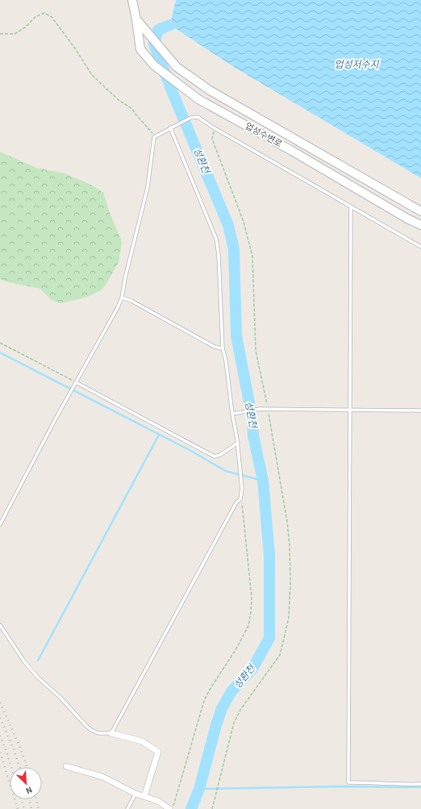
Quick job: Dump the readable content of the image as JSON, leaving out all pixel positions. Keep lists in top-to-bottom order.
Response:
{
  "streets": {
    "main road": ["업성수변로"]
  },
  "water": ["업성저수지", "성환천"],
  "north": "bottom right"
}
